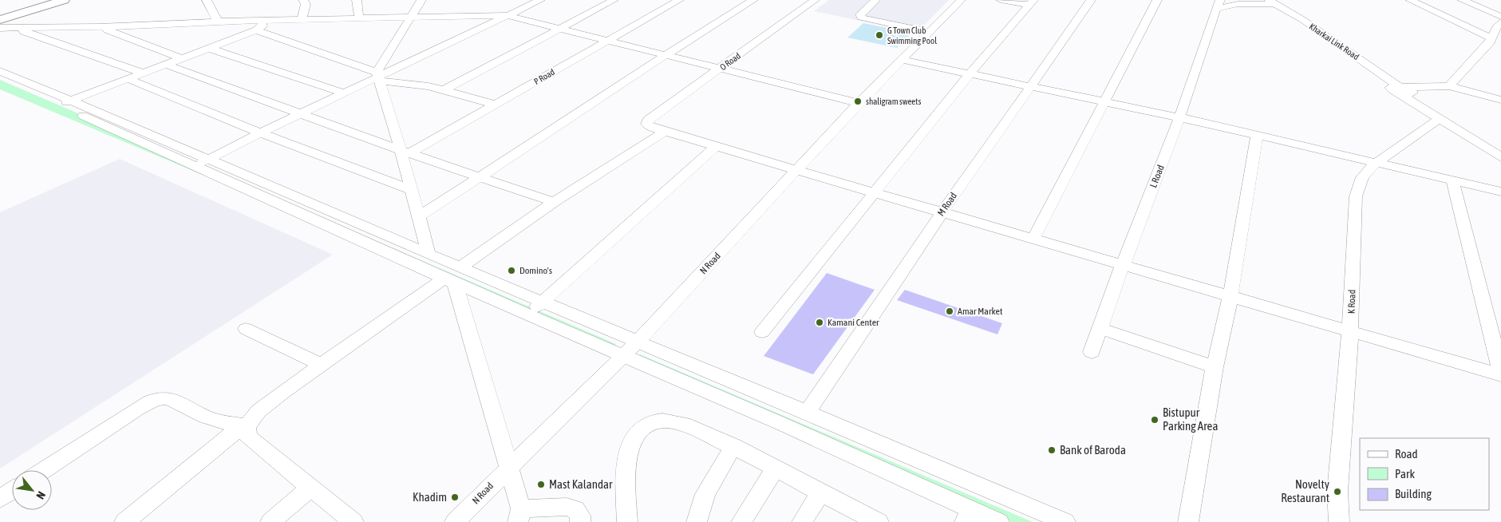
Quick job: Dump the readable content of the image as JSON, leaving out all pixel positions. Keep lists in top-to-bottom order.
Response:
{
  "streets": {
    "street": [
      "O Road",
      "P Road",
      "L Road",
      "M Road",
      "N Road",
      "K Road"
    ]
  },
  "places": [
    "G Town Club Swimming Pool",
    "shaligram sweets",
    "Domino's",
    "Amar Market",
    "Kamani Center",
    "Bistupur Parking Area",
    "Bank of Baroda",
    "Mast Kalandar",
    "Novelty Restaurant",
    "Khadim"
  ],
  "legend": ["Road", "Park", "Building"],
  "north": "bottom right"
}
